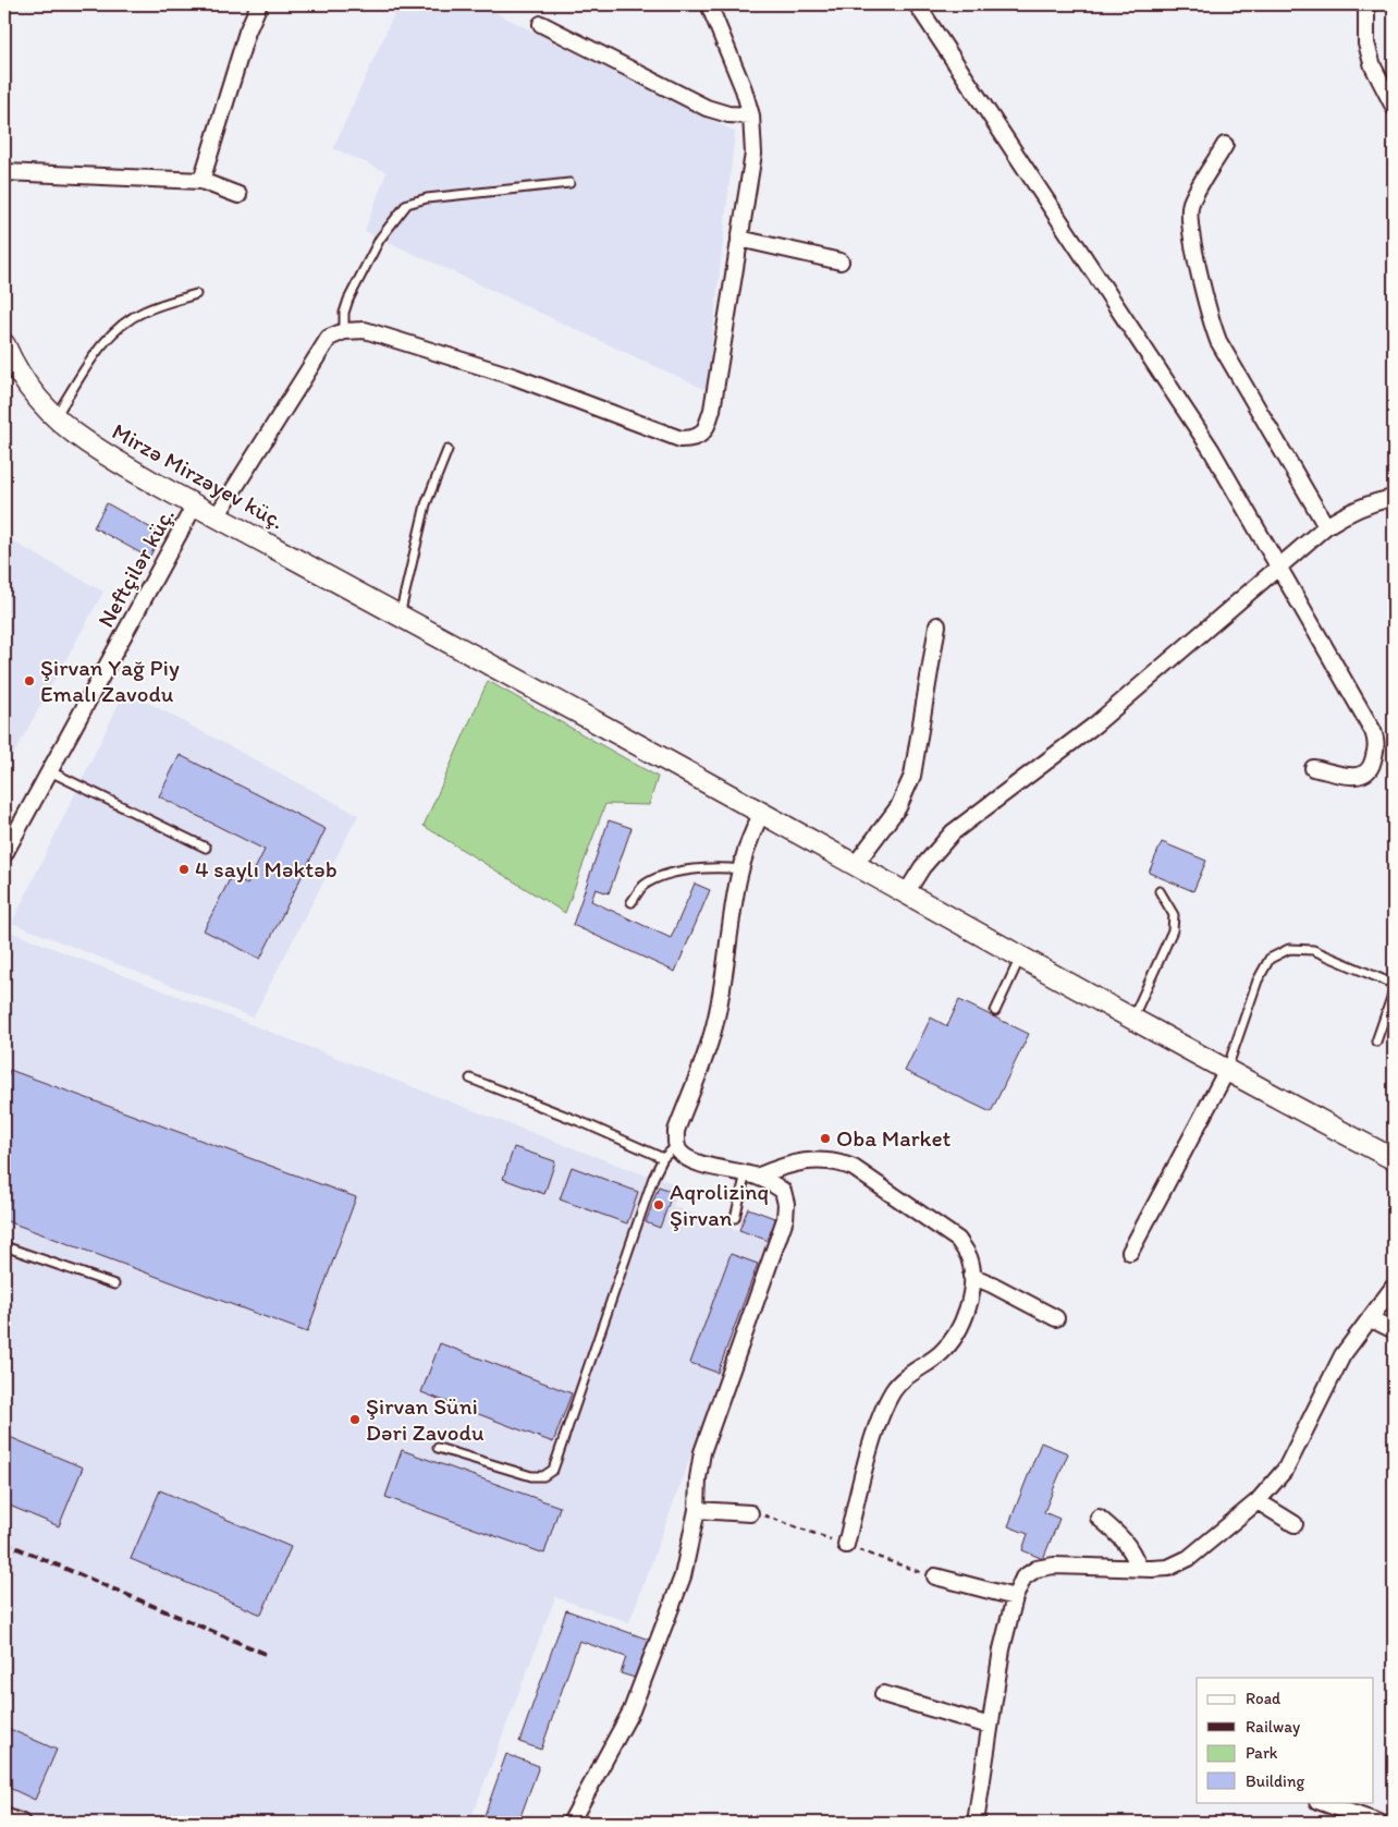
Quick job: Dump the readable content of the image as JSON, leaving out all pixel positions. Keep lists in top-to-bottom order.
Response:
{
  "streets": {
    "main road": ["Mirzə Mirzəyev küç."],
    "street": ["Neftçilər küç."]
  },
  "crossings": [
    ["Mirzə Mirzəyev küç.", "Neftçilər küç."]
  ],
  "places": [
    "Şirvan Yağ Piy Emalı Zavodu",
    "4 saylı Məktəb",
    "Oba Market",
    "Aqrolizinq Şirvan",
    "Şirvan Süni Dəri Zavodu"
  ],
  "legend": [
    "Road",
    "Railway",
    "Park",
    "Building"
  ]
}
